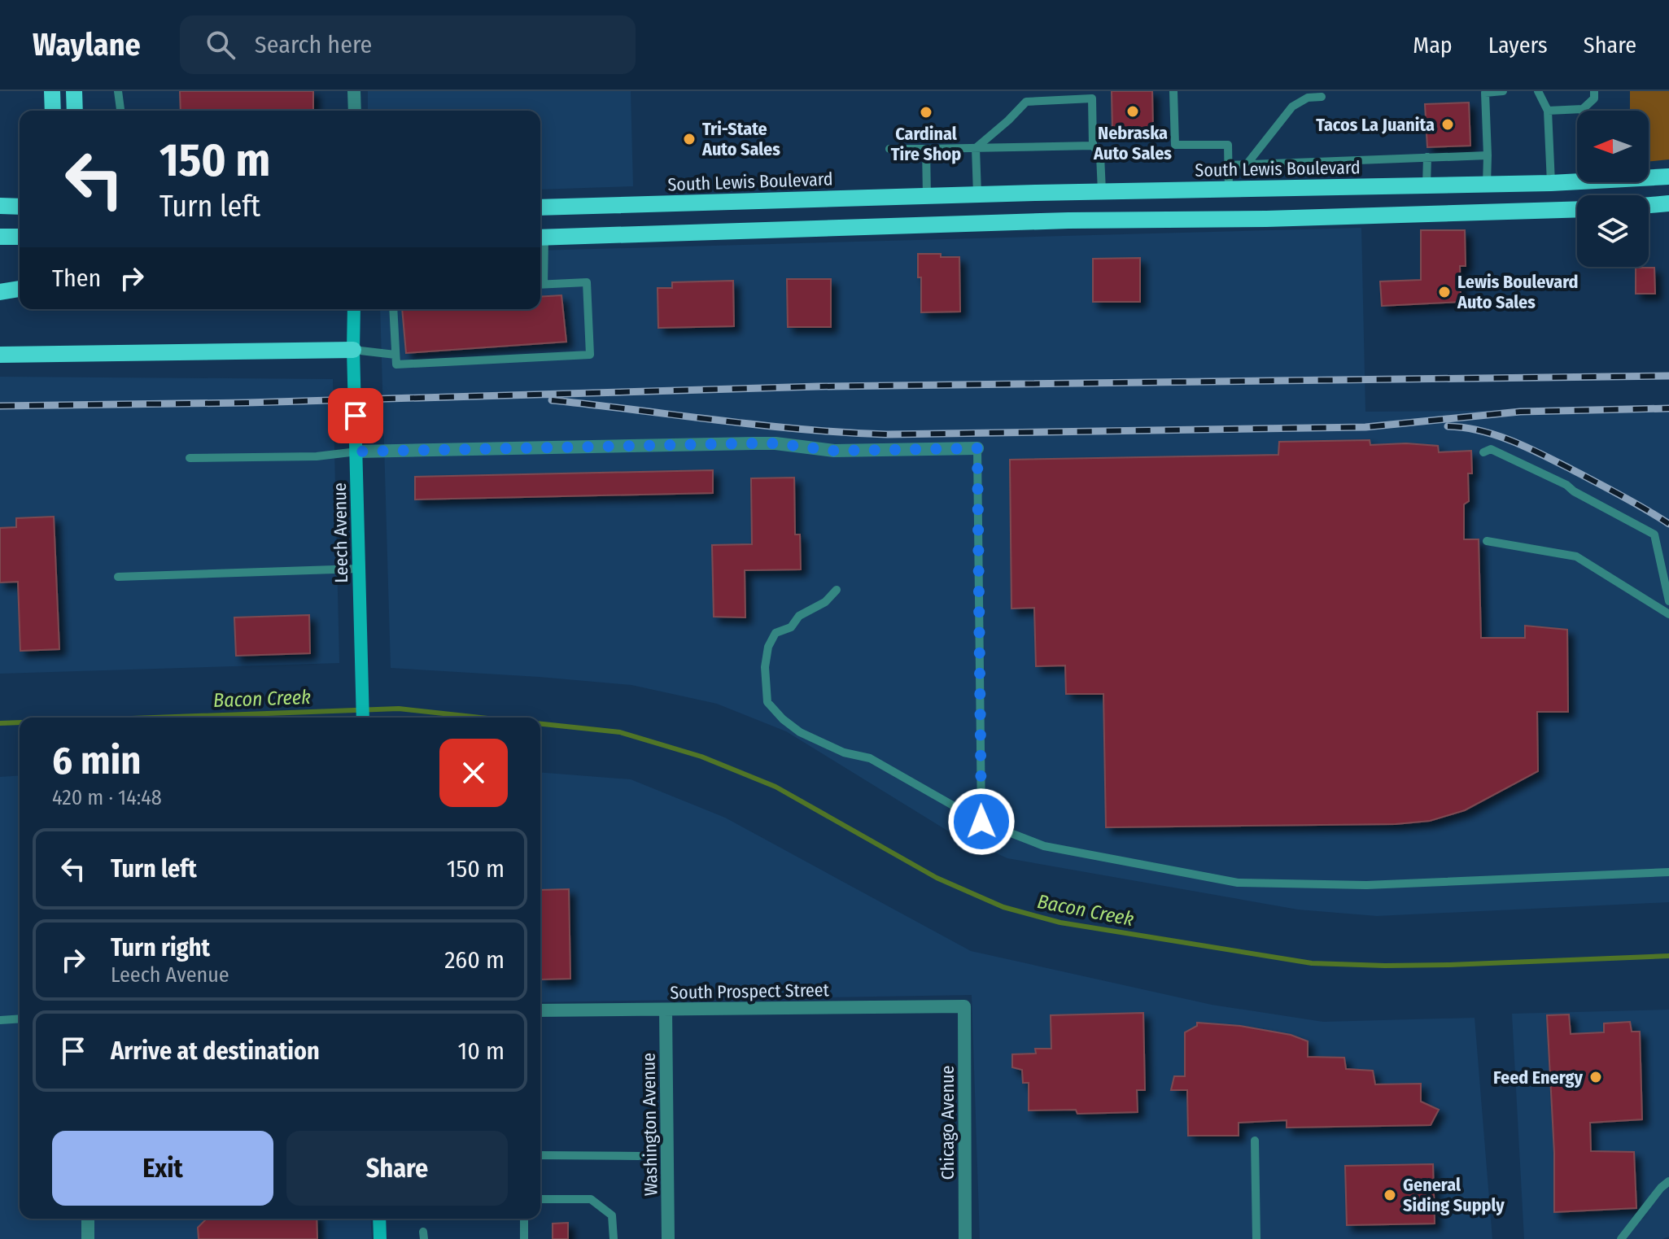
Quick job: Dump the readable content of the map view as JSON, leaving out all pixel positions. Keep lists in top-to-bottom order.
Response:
{
  "streets": {
    "main road": ["South Lewis Boulevard", "Leech Avenue"],
    "street": ["South Prospect Street", "Chicago Avenue", "Washington Avenue"]
  },
  "crossings": [
    ["South Prospect Street", "Chicago Avenue"],
    ["South Prospect Street", "Washington Avenue"]
  ],
  "water": ["Bacon Creek"],
  "places": [
    "Nebraska Auto Sales",
    "Cardinal Tire Shop",
    "Tacos La Juanita",
    "Tri-State Auto Sales",
    "Lewis Boulevard Auto Sales",
    "Feed Energy",
    "General Siding Supply"
  ],
  "north": "left",
  "page": {
    "header": "Waylane",
    "search": "Search here",
    "nav": ["Map", "Layers", "Share"],
    "turn": ["150 m", "Turn left"],
    "then": "Then",
    "heading": ["6 min", "420 m · 14:48"],
    "list": [
      {
        "name": "Turn left",
        "value": "150 m"
      },
      {
        "name": "Turn right",
        "note": "Leech Avenue",
        "value": "260 m"
      },
      {
        "name": "Arrive at destination",
        "value": "10 m"
      }
    ],
    "buttons": ["Exit", "Share"]
  }
}
